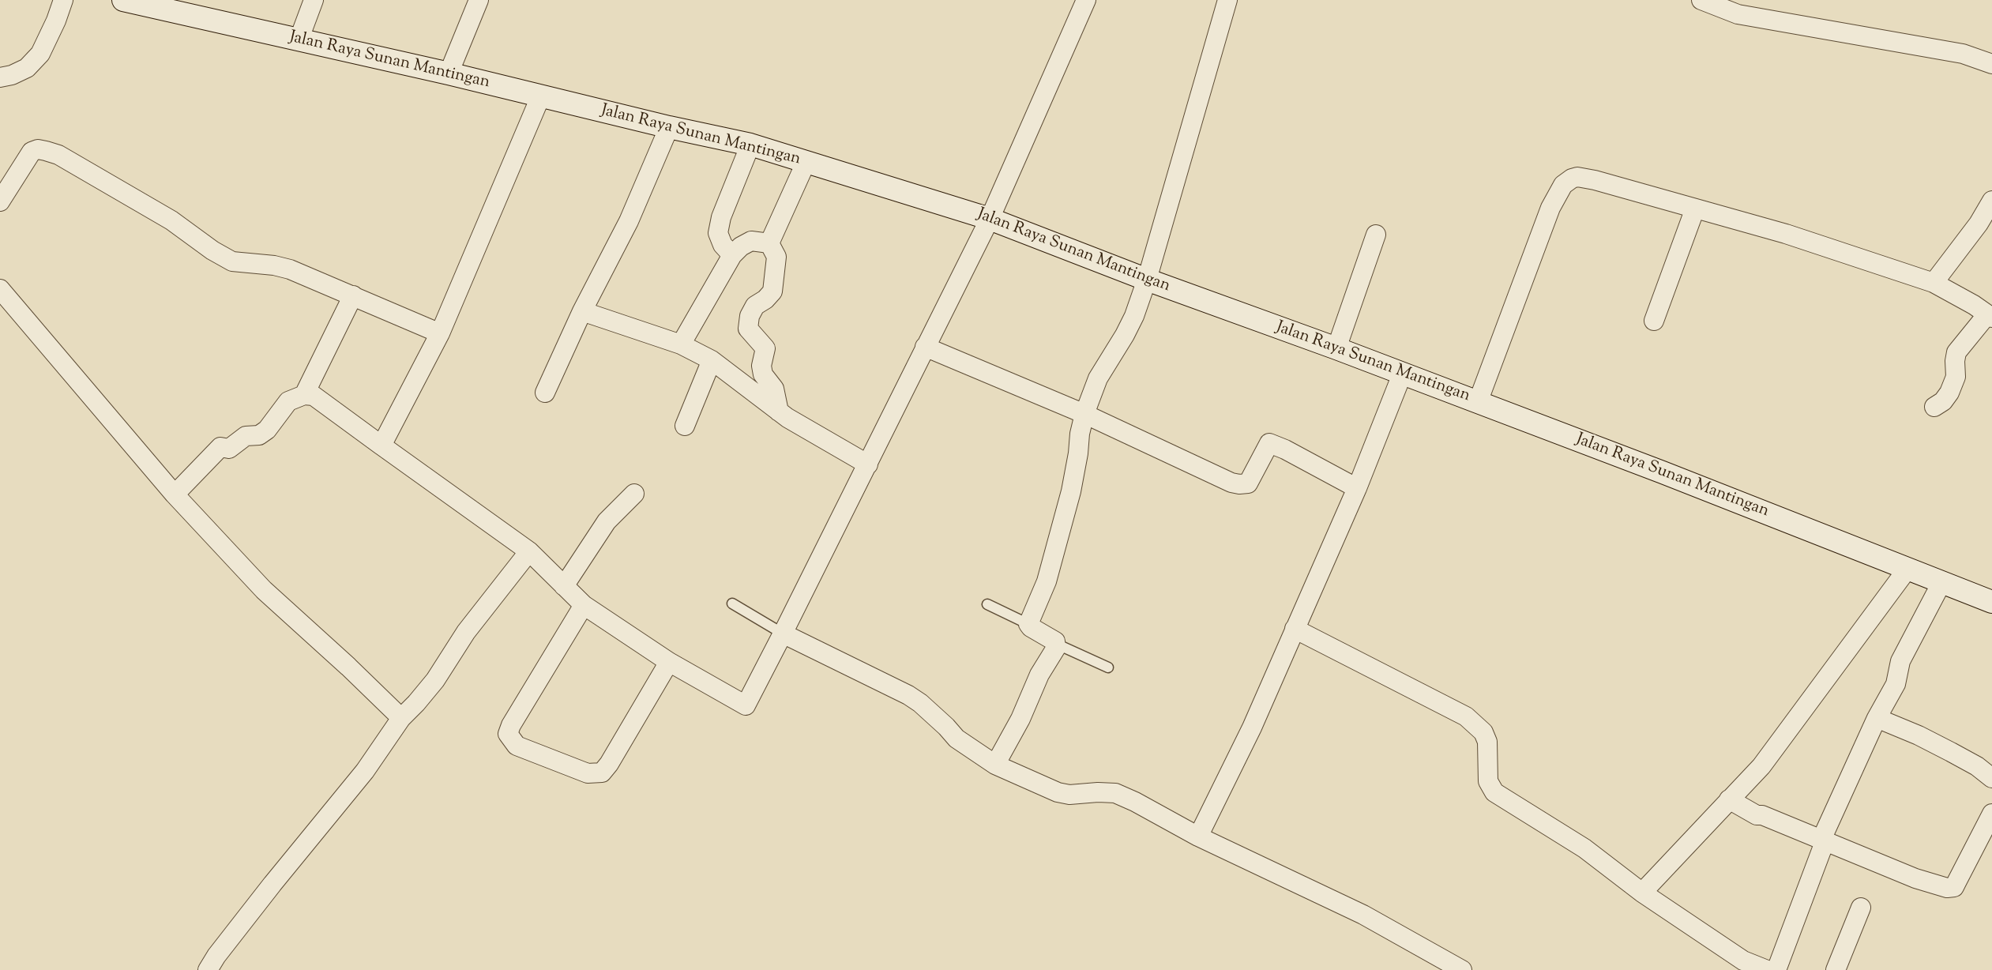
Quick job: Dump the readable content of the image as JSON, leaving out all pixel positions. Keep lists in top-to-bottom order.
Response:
{
  "streets": {
    "street": ["Jalan Raya Sunan Mantingan"]
  }
}
